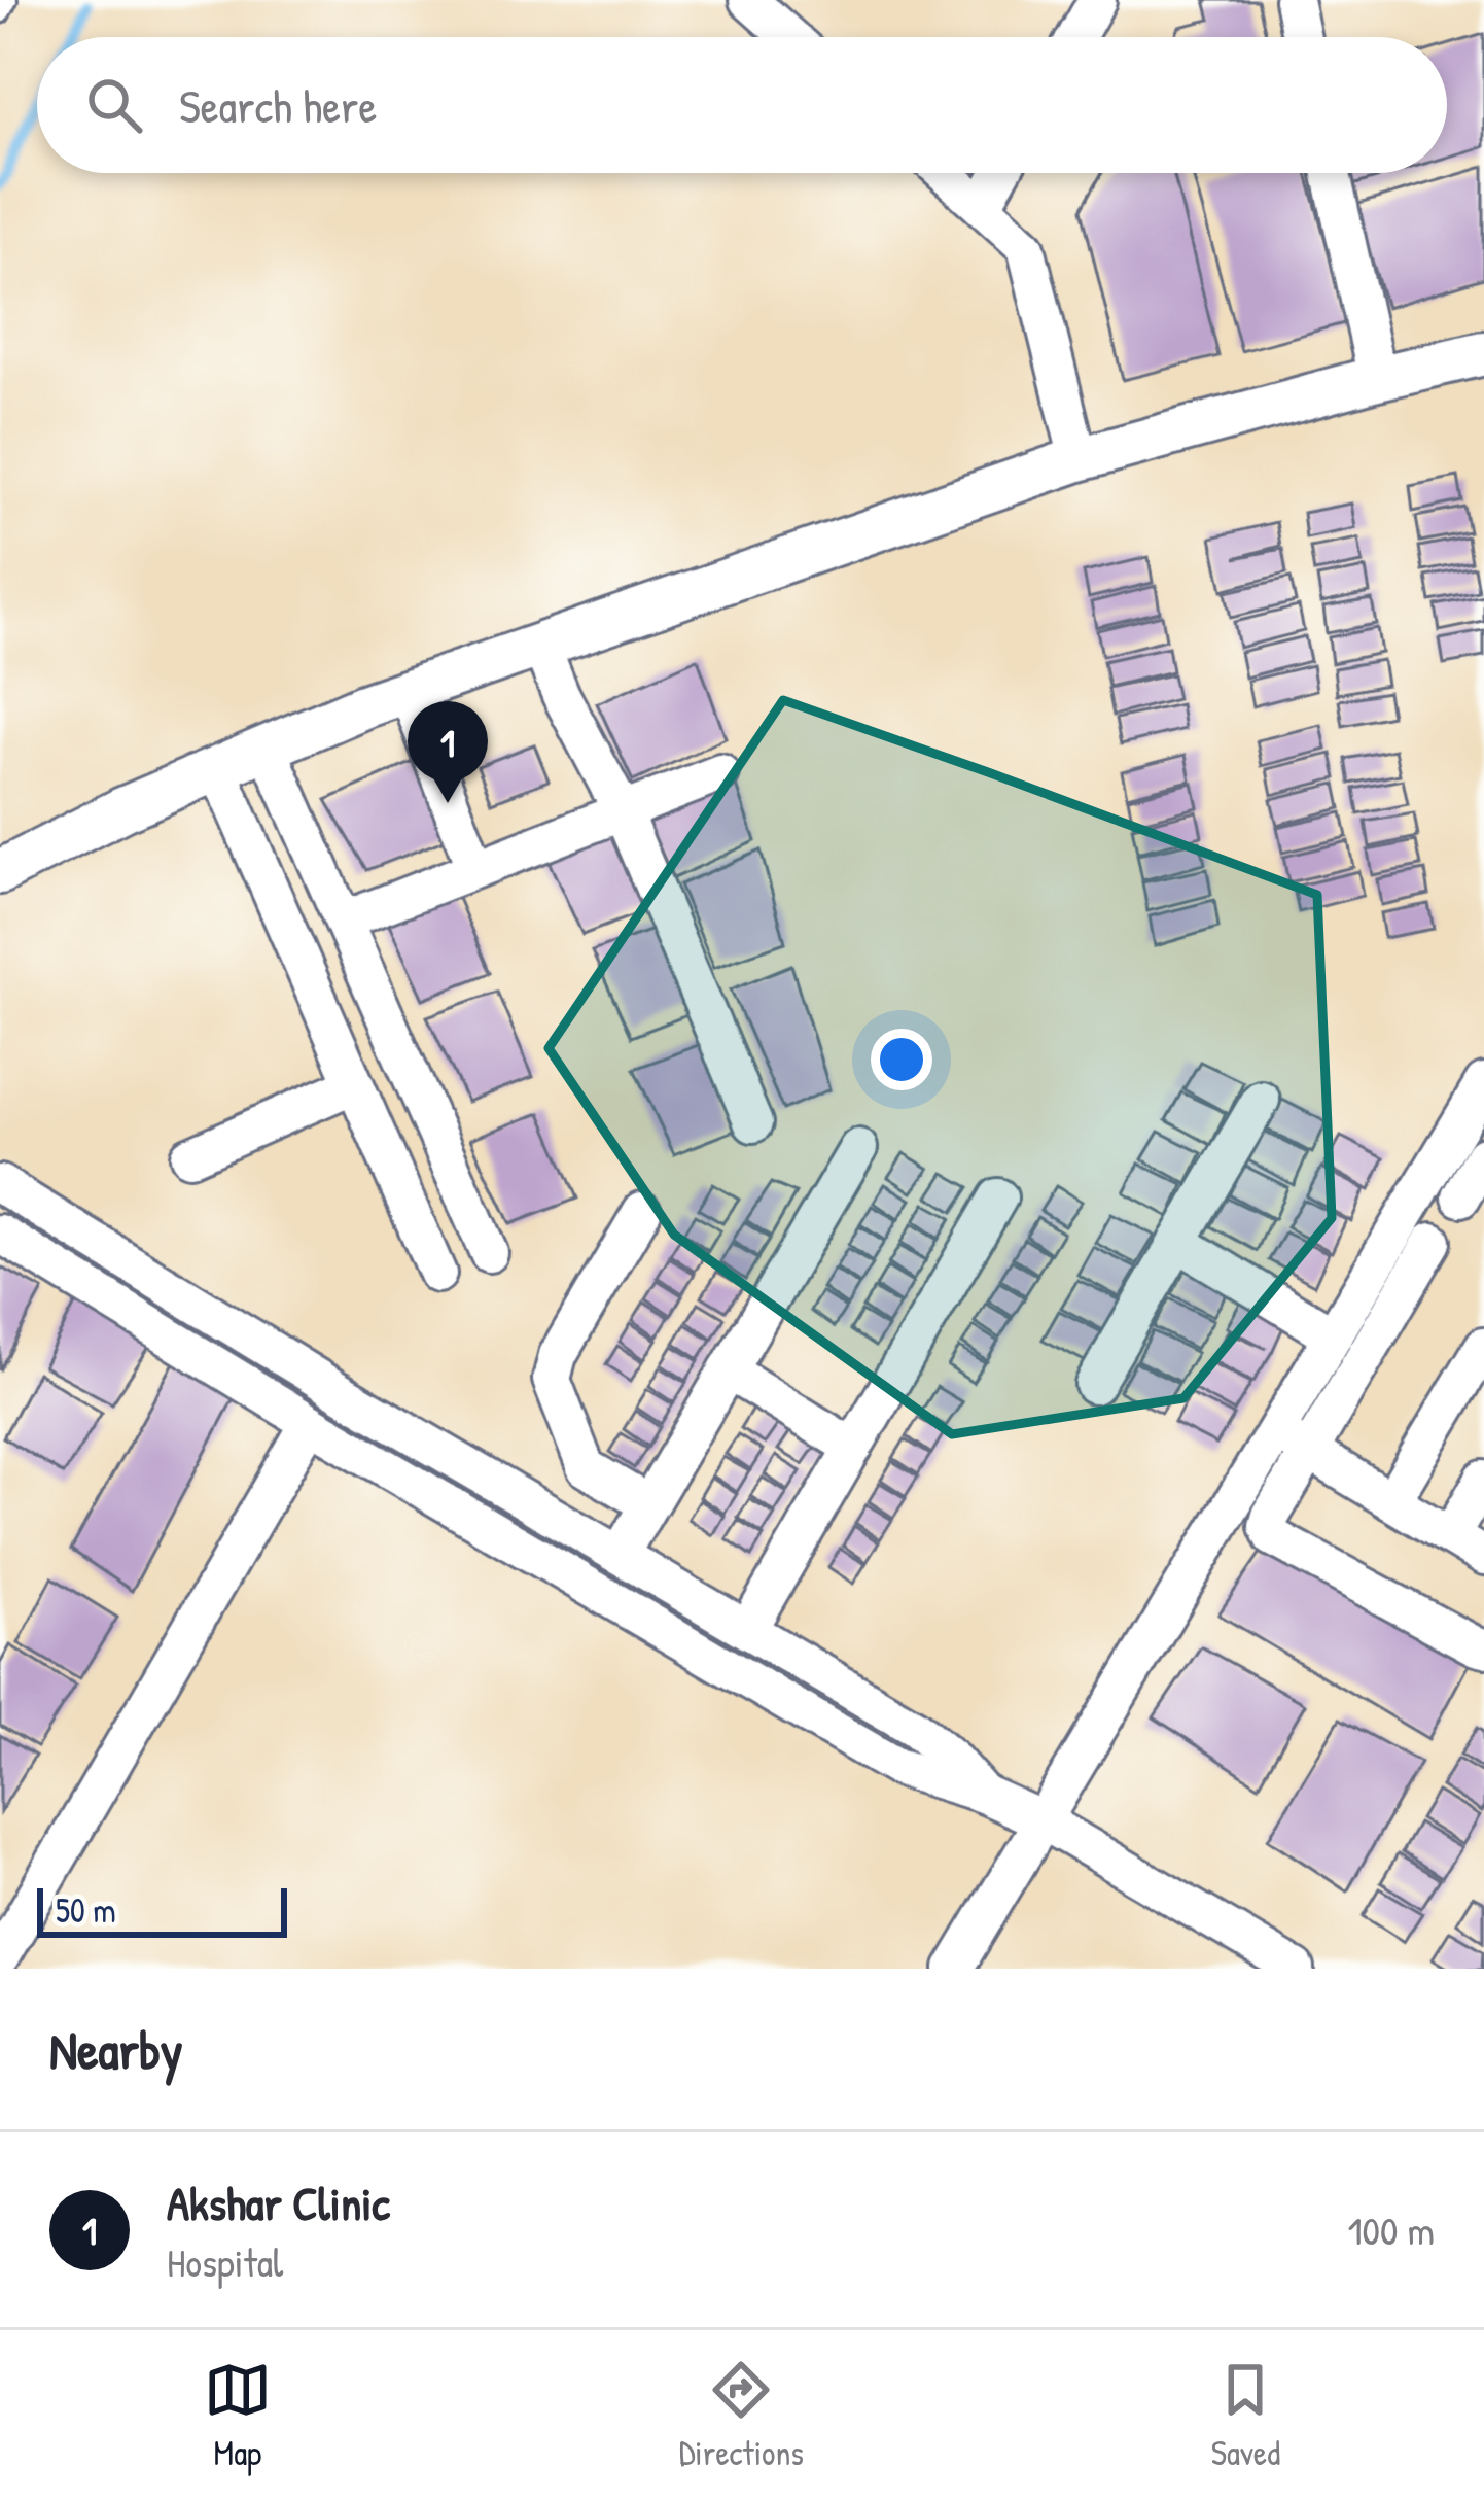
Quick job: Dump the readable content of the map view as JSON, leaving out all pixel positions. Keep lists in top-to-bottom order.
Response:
{
  "scale_bar": "50 m",
  "page": {
    "search": "Search here",
    "pins": "1",
    "scale": "50 m",
    "heading": "Nearby",
    "list": [
      {
        "mark": "1",
        "name": "Akshar Clinic",
        "note": "Hospital",
        "value": "100 m"
      }
    ],
    "nav": ["Map", "Directions", "Saved"]
  }
}
